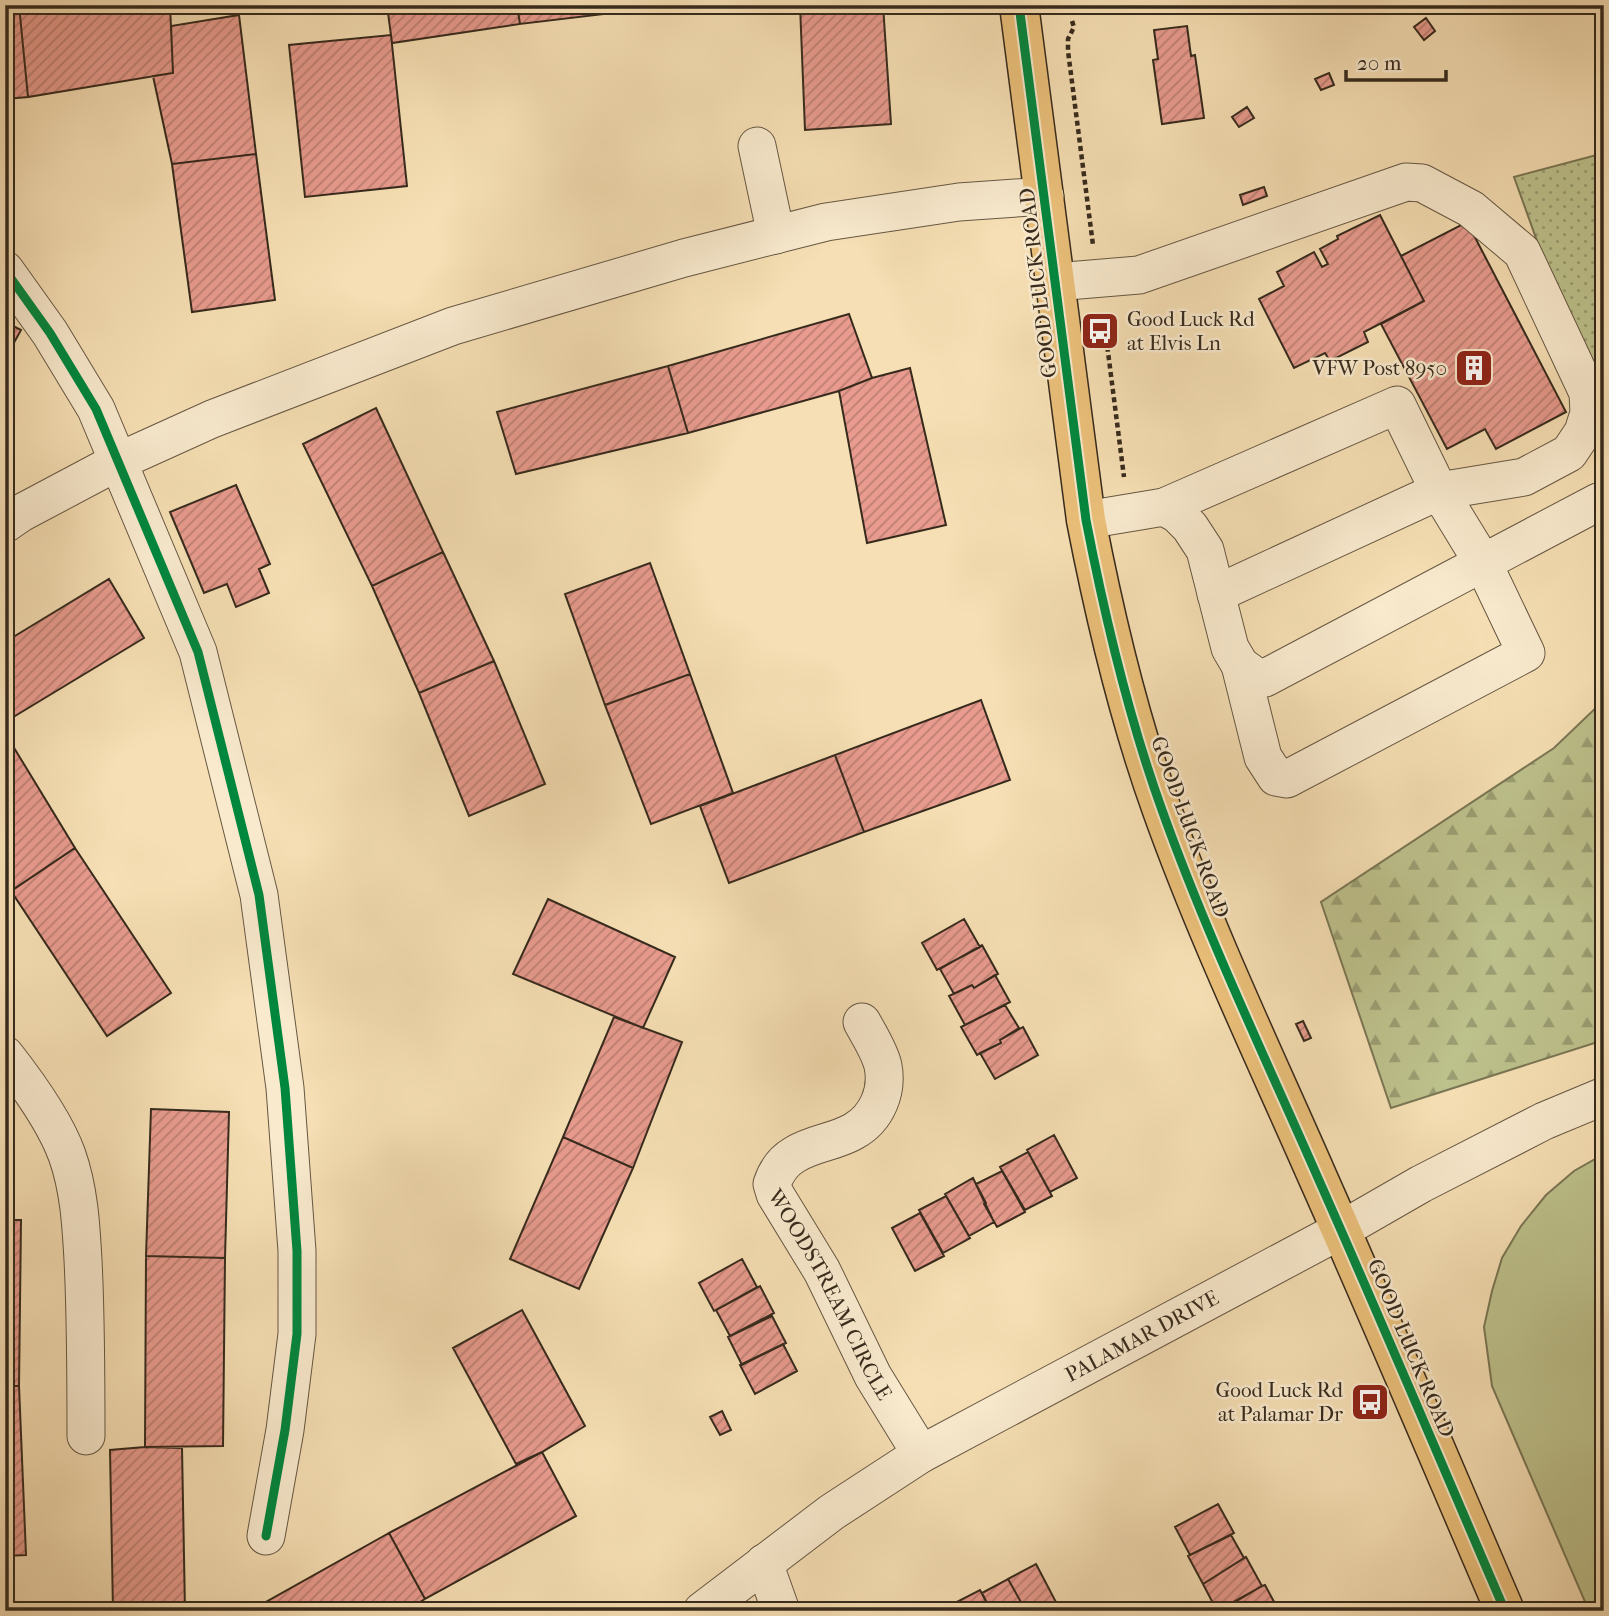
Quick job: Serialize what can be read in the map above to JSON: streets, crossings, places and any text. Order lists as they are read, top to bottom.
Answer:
{
  "streets": {
    "main road": ["GOOD LUCK ROAD"],
    "street": ["WOODSTREAM CIRCLE", "PALAMAR DRIVE"]
  },
  "crossings": [
    ["GOOD LUCK ROAD", "PALAMAR DRIVE"],
    ["WOODSTREAM CIRCLE", "PALAMAR DRIVE"]
  ],
  "places": {
    "bus stop": ["Good Luck Rd at Elvis Ln", "Good Luck Rd at Palamar Dr"],
    "building": ["VFW Post 8950"]
  },
  "scale_bar": "20 m"
}
